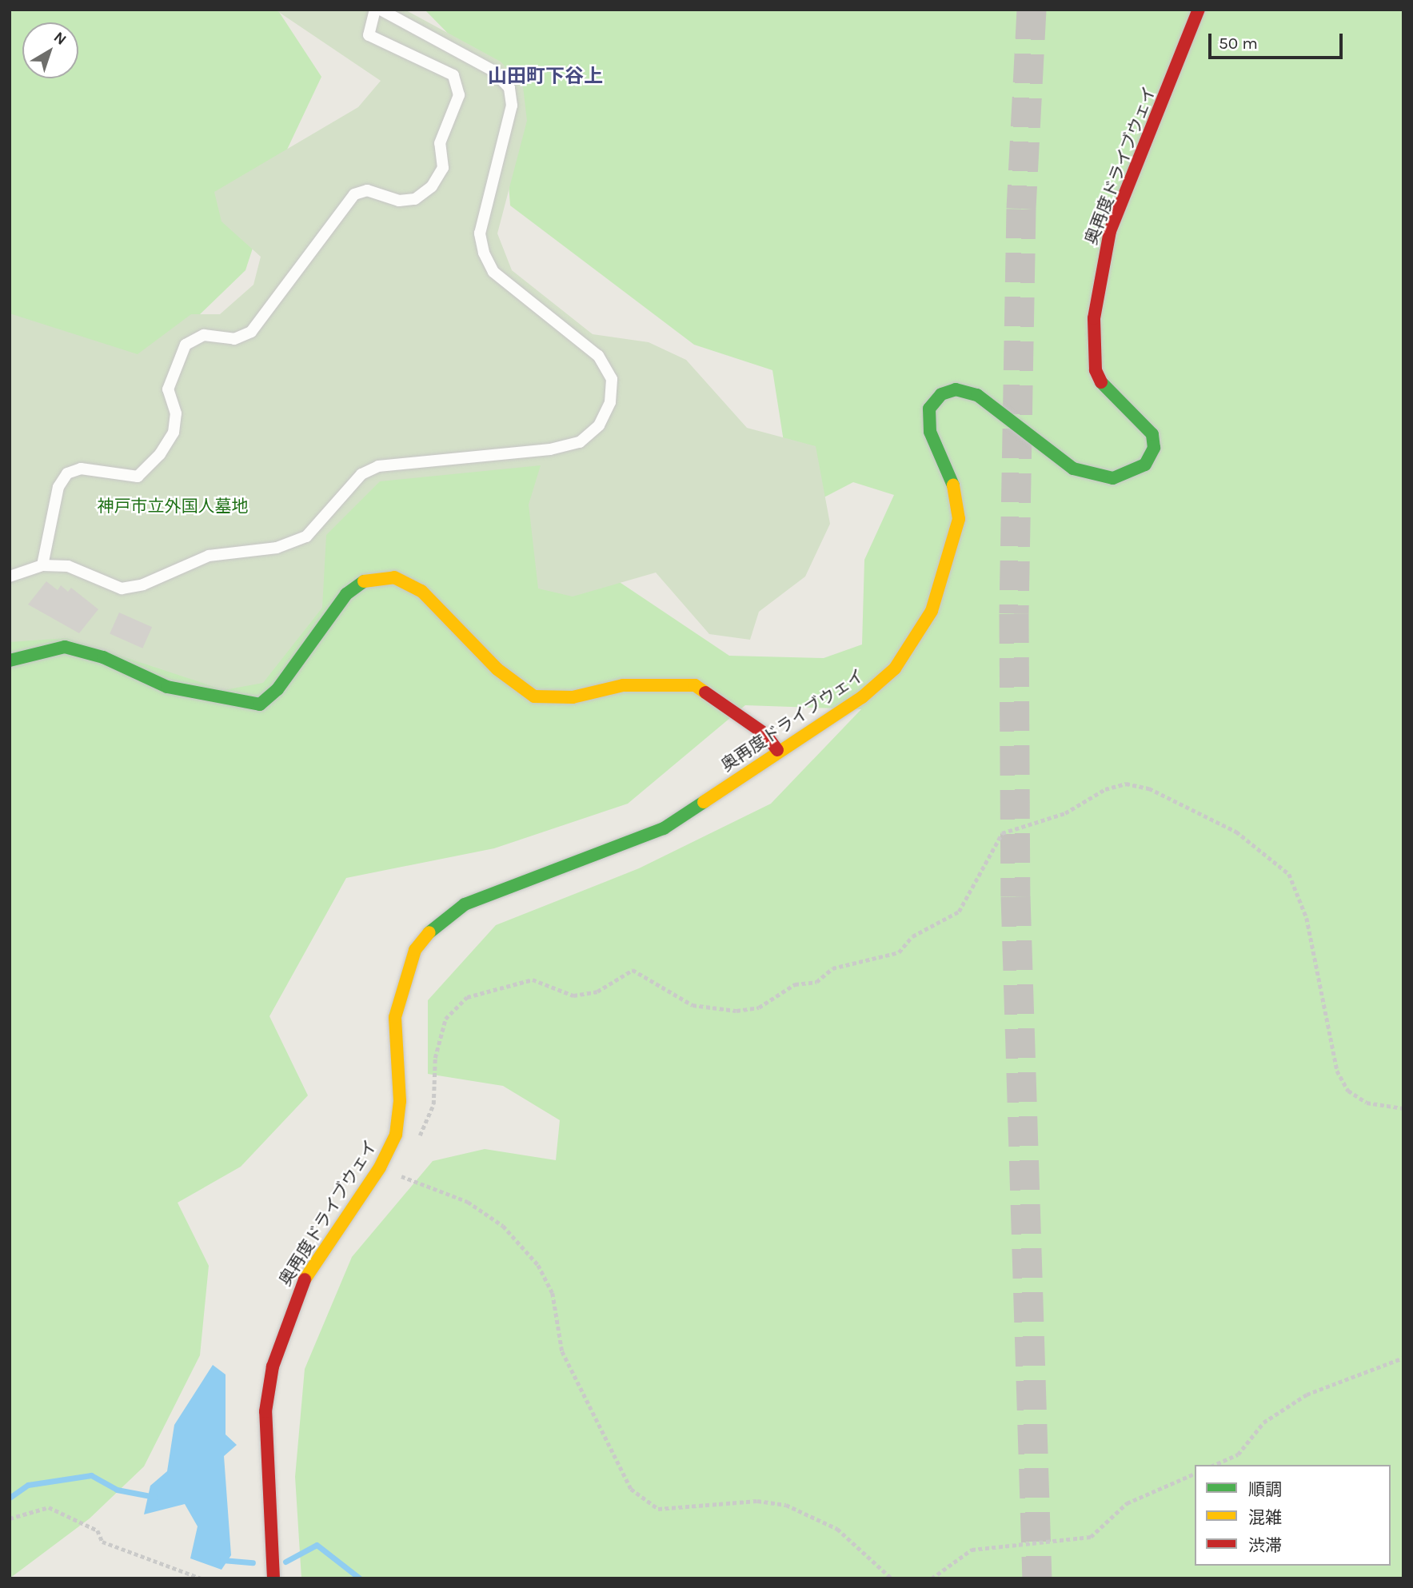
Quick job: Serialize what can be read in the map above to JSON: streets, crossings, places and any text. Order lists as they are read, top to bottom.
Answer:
{
  "streets": {
    "street": ["奥再度ドライブウェイ"]
  },
  "districts": ["山田町下谷上"],
  "parks": ["神戸市立外国人墓地"],
  "legend": ["順調", "混雑", "渋滞"],
  "scale_bar": "50 m",
  "north": "top right"
}
